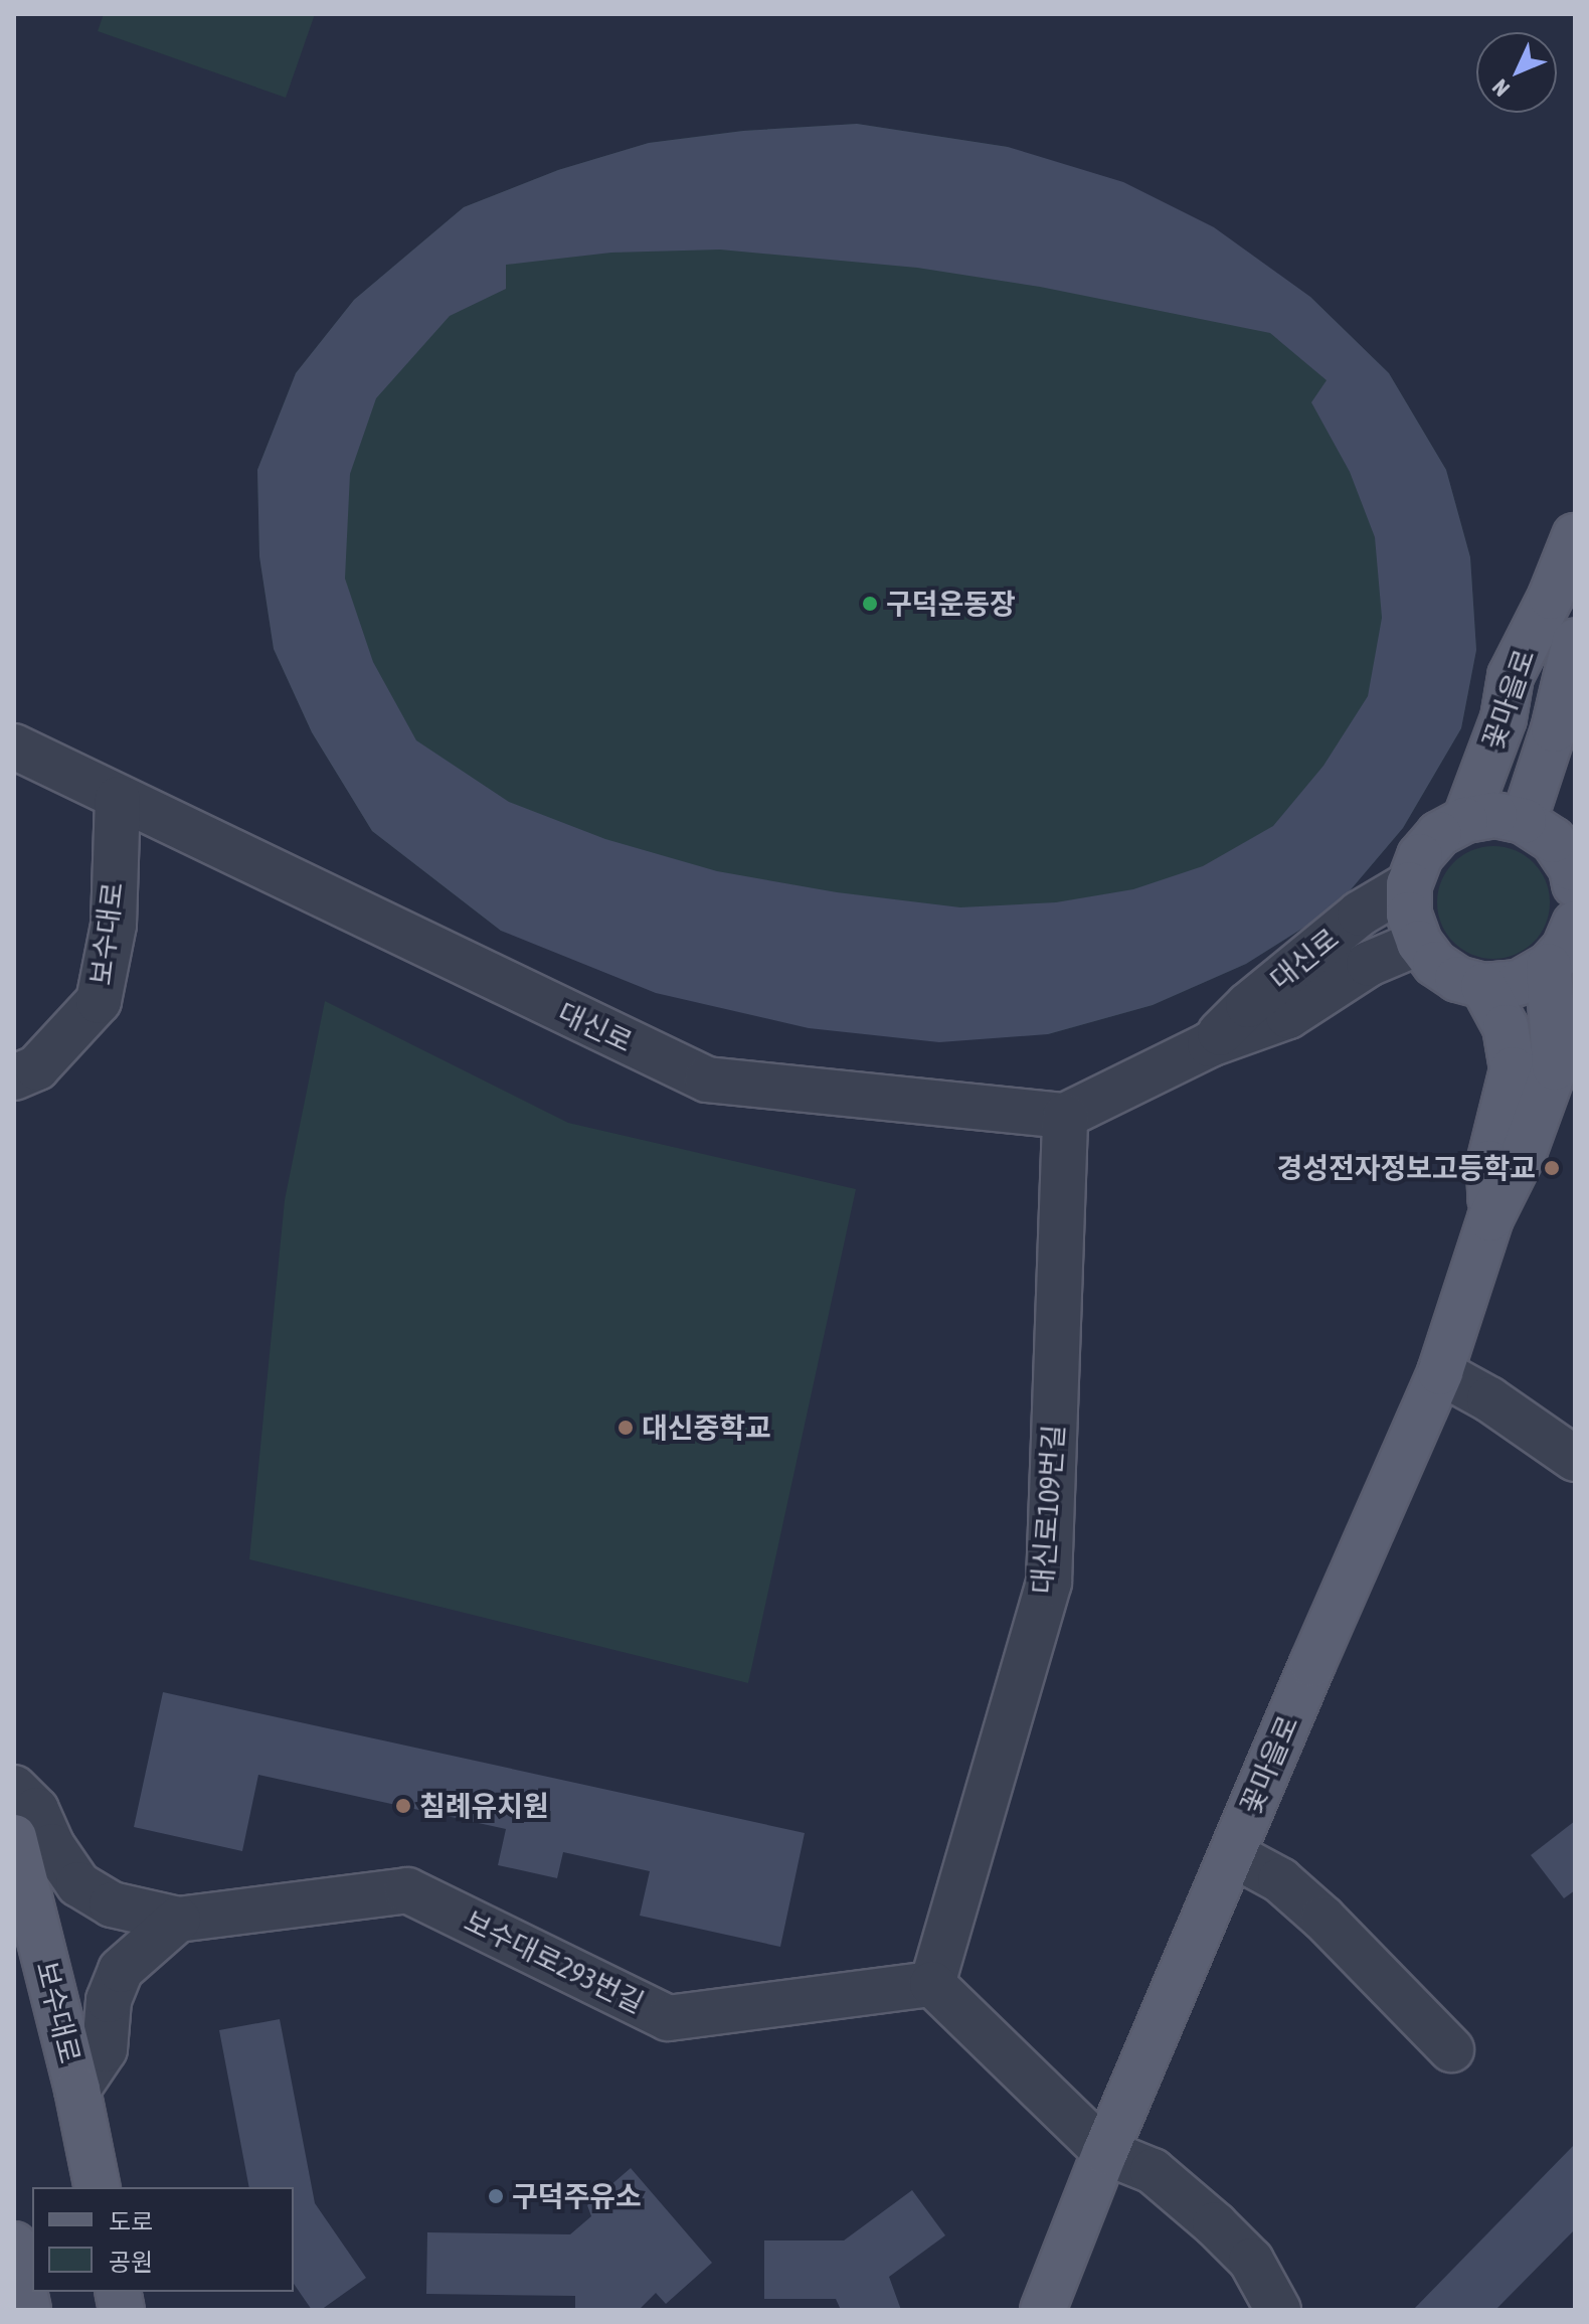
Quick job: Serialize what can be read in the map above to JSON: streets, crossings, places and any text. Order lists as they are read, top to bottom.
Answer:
{
  "streets": {
    "main road": ["꽃마을로", "보수대로"],
    "street": ["대신로", "대신로109번길", "보수대로293번길"]
  },
  "crossings": [
    ["보수대로", "대신로"],
    ["대신로", "대신로109번길"],
    ["대신로109번길", "보수대로293번길"]
  ],
  "places": [
    "구덕운동장",
    "경성전자정보고등학교",
    "대신중학교",
    "침례유치원",
    "구덕주유소"
  ],
  "legend": ["도로", "공원"],
  "north": "bottom left"
}
